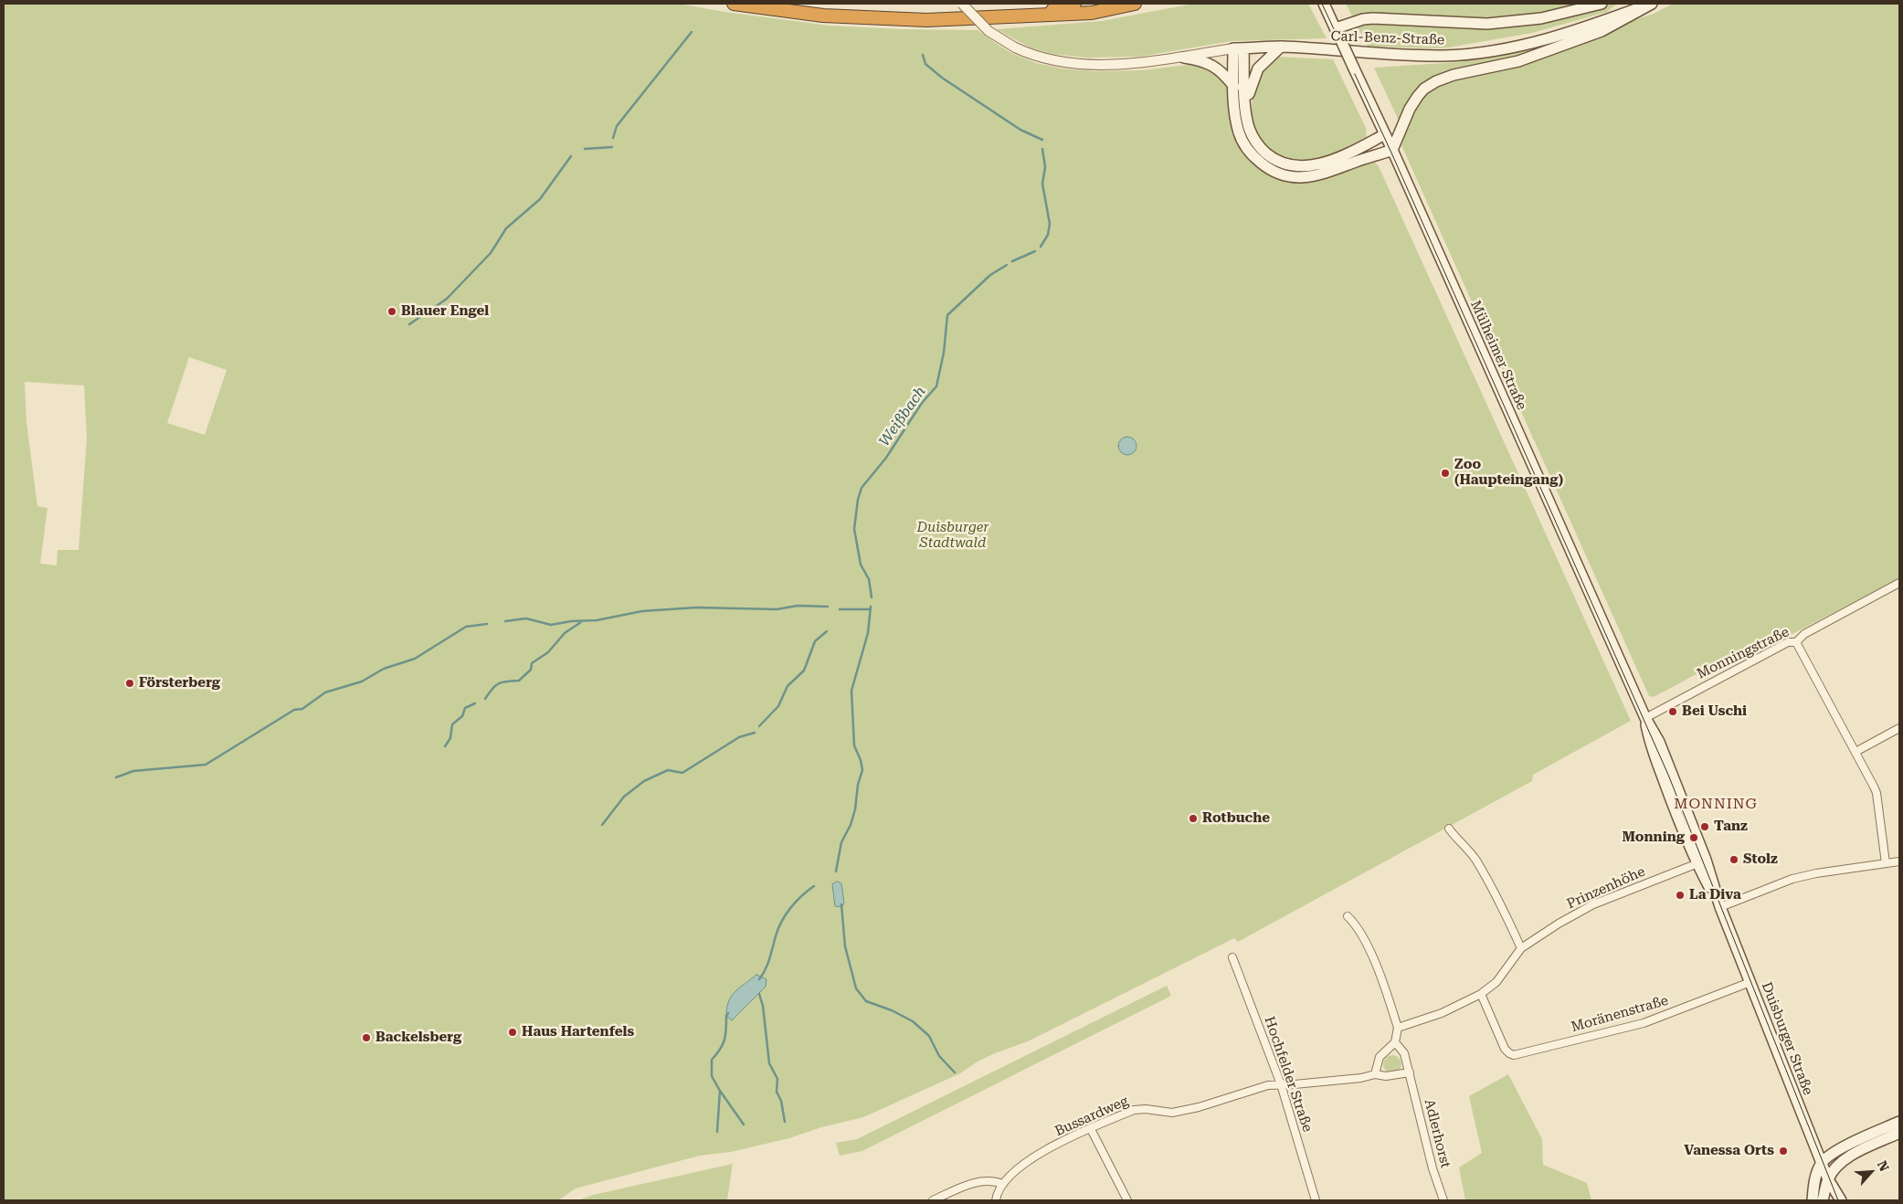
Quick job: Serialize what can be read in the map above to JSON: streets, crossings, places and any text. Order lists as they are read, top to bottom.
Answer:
{
  "streets": {
    "main road": ["Carl-Benz-Straße", "Mülheimer Straße", "Duisburger Straße"],
    "street": [
      "Monningstraße",
      "Prinzenhöhe",
      "Moränenstraße",
      "Hochfelder Straße",
      "Bussardweg",
      "Adlerhorst"
    ]
  },
  "crossings": [
    ["Carl-Benz-Straße", "Mülheimer Straße"],
    ["Mülheimer Straße", "Monningstraße"],
    ["Mülheimer Straße", "Duisburger Straße"],
    ["Monningstraße", "Duisburger Straße"],
    ["Prinzenhöhe", "Moränenstraße"],
    ["Prinzenhöhe", "Duisburger Straße"],
    ["Moränenstraße", "Duisburger Straße"],
    ["Hochfelder Straße", "Bussardweg"]
  ],
  "districts": ["MONNING"],
  "water": ["Weißbach"],
  "parks": ["Duisburger Stadtwald"],
  "places": [
    "Blauer Engel",
    "Zoo (Haupteingang)",
    "Försterberg",
    "Bei Uschi",
    "Rotbuche",
    "Tanz",
    "Monning",
    "Stolz",
    "La Diva",
    "Haus Hartenfels",
    "Backelsberg",
    "Vanessa Orts"
  ],
  "north": "top right"
}
